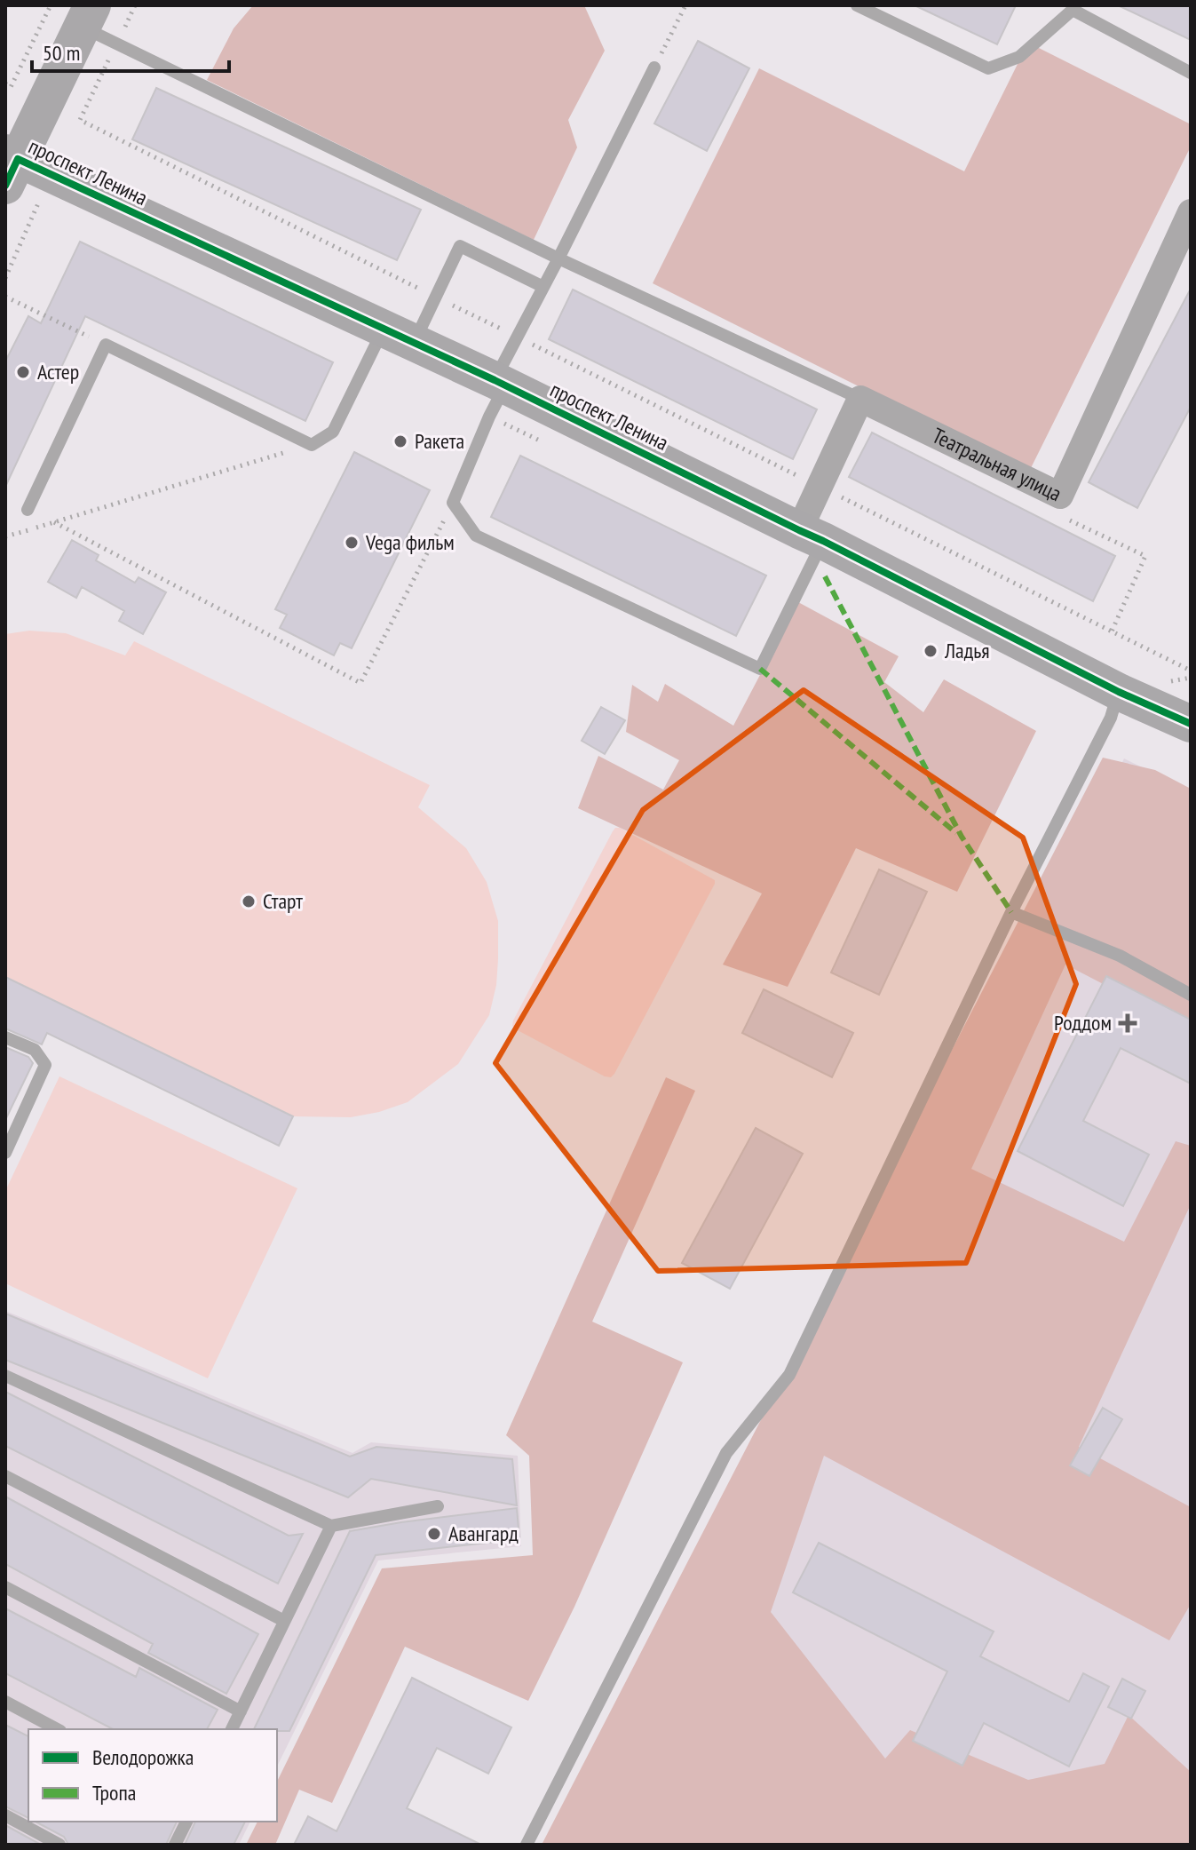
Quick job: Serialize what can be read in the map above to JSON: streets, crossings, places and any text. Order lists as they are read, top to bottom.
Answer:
{
  "streets": {
    "street": ["проспект Ленина", "Театральная улица"]
  },
  "places": {
    "other": [
      "Астер",
      "Ракета",
      "Vega фильм",
      "Ладья",
      "Старт",
      "Авангард"
    ],
    "health": ["Роддом"]
  },
  "legend": ["Велодорожка", "Тропа"],
  "scale_bar": "50 m"
}
